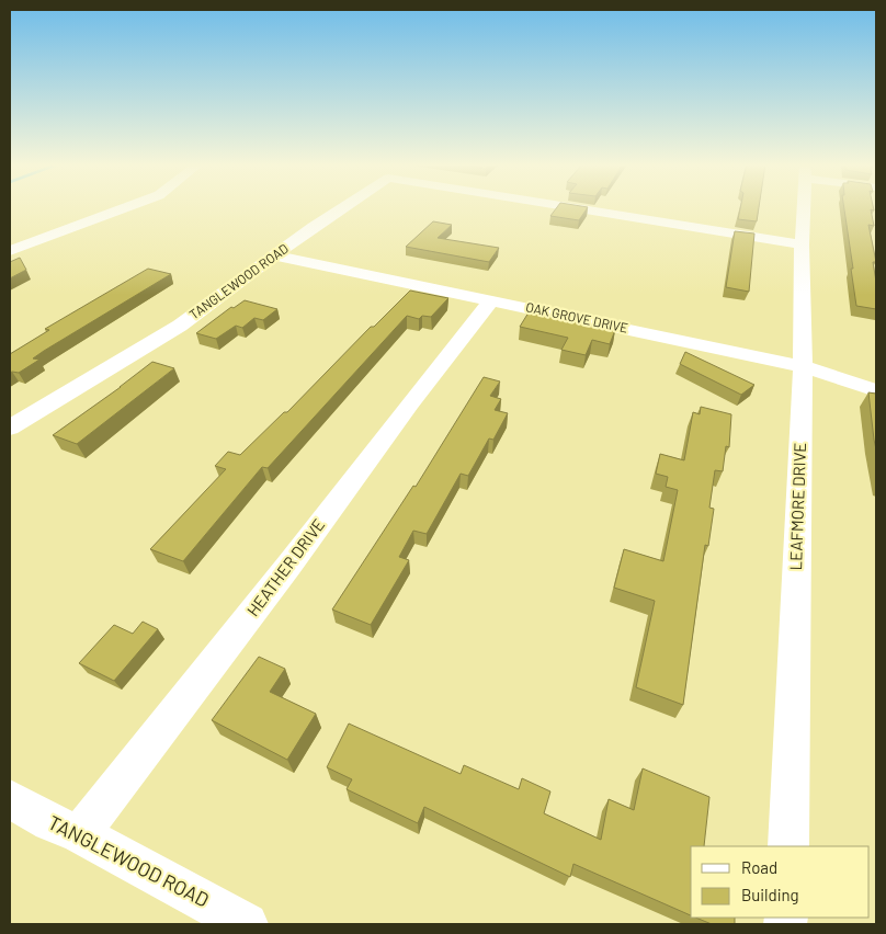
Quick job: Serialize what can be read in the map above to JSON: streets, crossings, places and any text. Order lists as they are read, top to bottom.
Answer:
{
  "streets": {
    "street": [
      "TANGLEWOOD ROAD",
      "OAK GROVE DRIVE",
      "LEAFMORE DRIVE",
      "HEATHER DRIVE"
    ]
  },
  "crossings": [
    ["TANGLEWOOD ROAD", "OAK GROVE DRIVE"],
    ["TANGLEWOOD ROAD", "LEAFMORE DRIVE"],
    ["TANGLEWOOD ROAD", "HEATHER DRIVE"],
    ["OAK GROVE DRIVE", "LEAFMORE DRIVE"],
    ["OAK GROVE DRIVE", "HEATHER DRIVE"]
  ],
  "legend": ["Road", "Building"]
}
